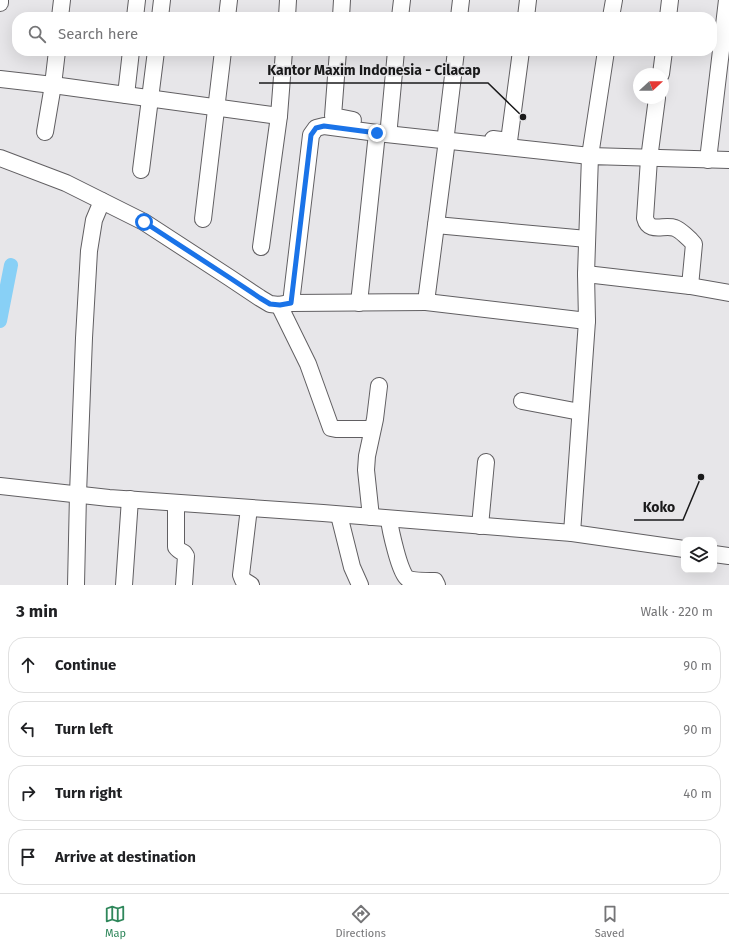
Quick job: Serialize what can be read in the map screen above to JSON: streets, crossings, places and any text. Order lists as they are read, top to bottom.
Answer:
{
  "places": ["Kantor Maxim Indonesia - Cilacap", "Koko"],
  "north": "right",
  "page": {
    "search": "Search here",
    "heading": ["3 min", "Walk · 220 m"],
    "list": [
      ["Continue", "90 m"],
      ["Turn left", "90 m"],
      ["Turn right", "40 m"],
      "Arrive at destination"
    ],
    "nav": ["Map", "Directions", "Saved"]
  }
}
